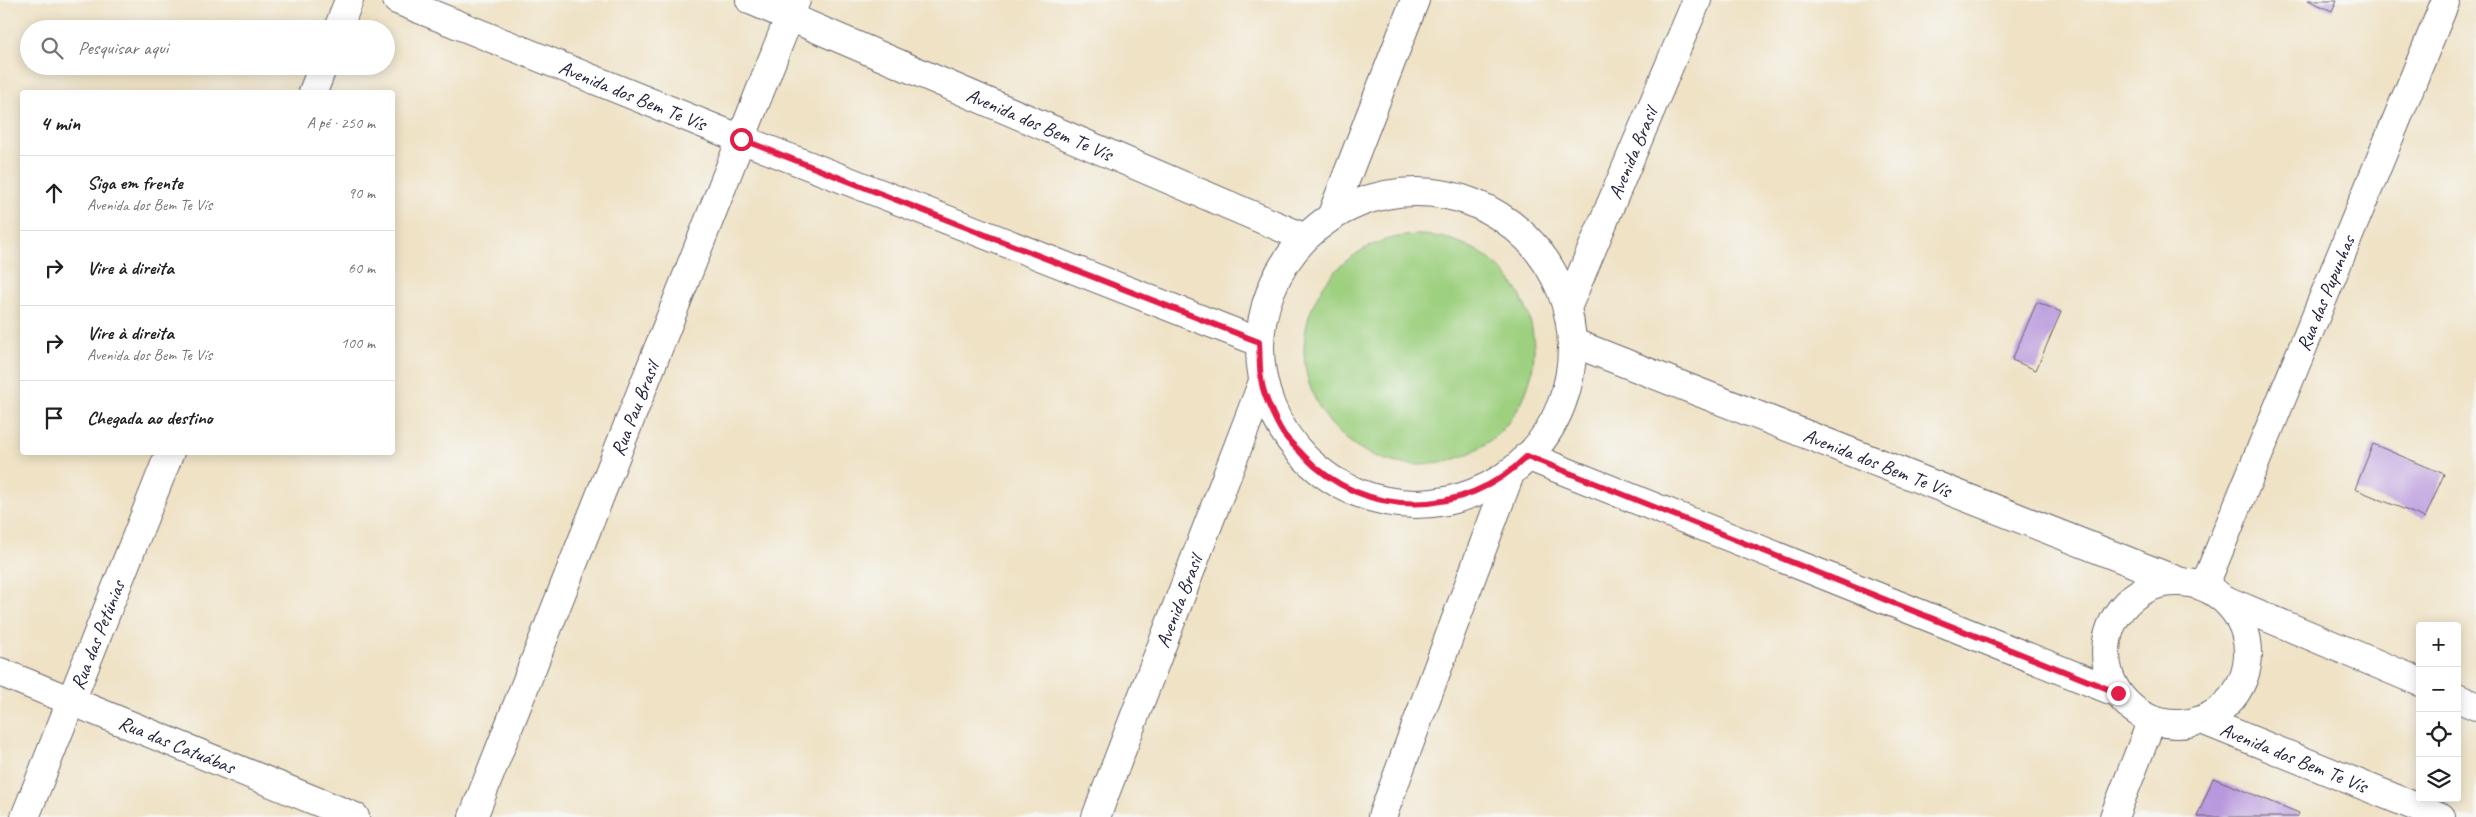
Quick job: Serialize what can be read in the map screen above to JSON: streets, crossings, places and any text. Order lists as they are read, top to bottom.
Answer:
{
  "streets": {
    "street": [
      "Avenida dos Bem Te Vís",
      "Avenida Brasil",
      "Rua das Pupunhas",
      "Rua Pau Brasil",
      "Rua das Petúnias",
      "Rua das Catuábas"
    ]
  },
  "crossings": [
    ["Avenida dos Bem Te Vís", "Rua das Pupunhas"],
    ["Avenida dos Bem Te Vís", "Rua Pau Brasil"],
    ["Rua das Petúnias", "Rua das Catuábas"]
  ],
  "page": {
    "search": "Pesquisar aqui",
    "heading": ["4 min", "A pé · 250 m"],
    "list": [
      ["Siga em frente", "Avenida dos Bem Te Vís", "90 m"],
      ["Vire à direita", "60 m"],
      ["Vire à direita", "Avenida dos Bem Te Vís", "100 m"],
      "Chegada ao destino"
    ],
    "map_buttons": ["+", "−"]
  }
}
